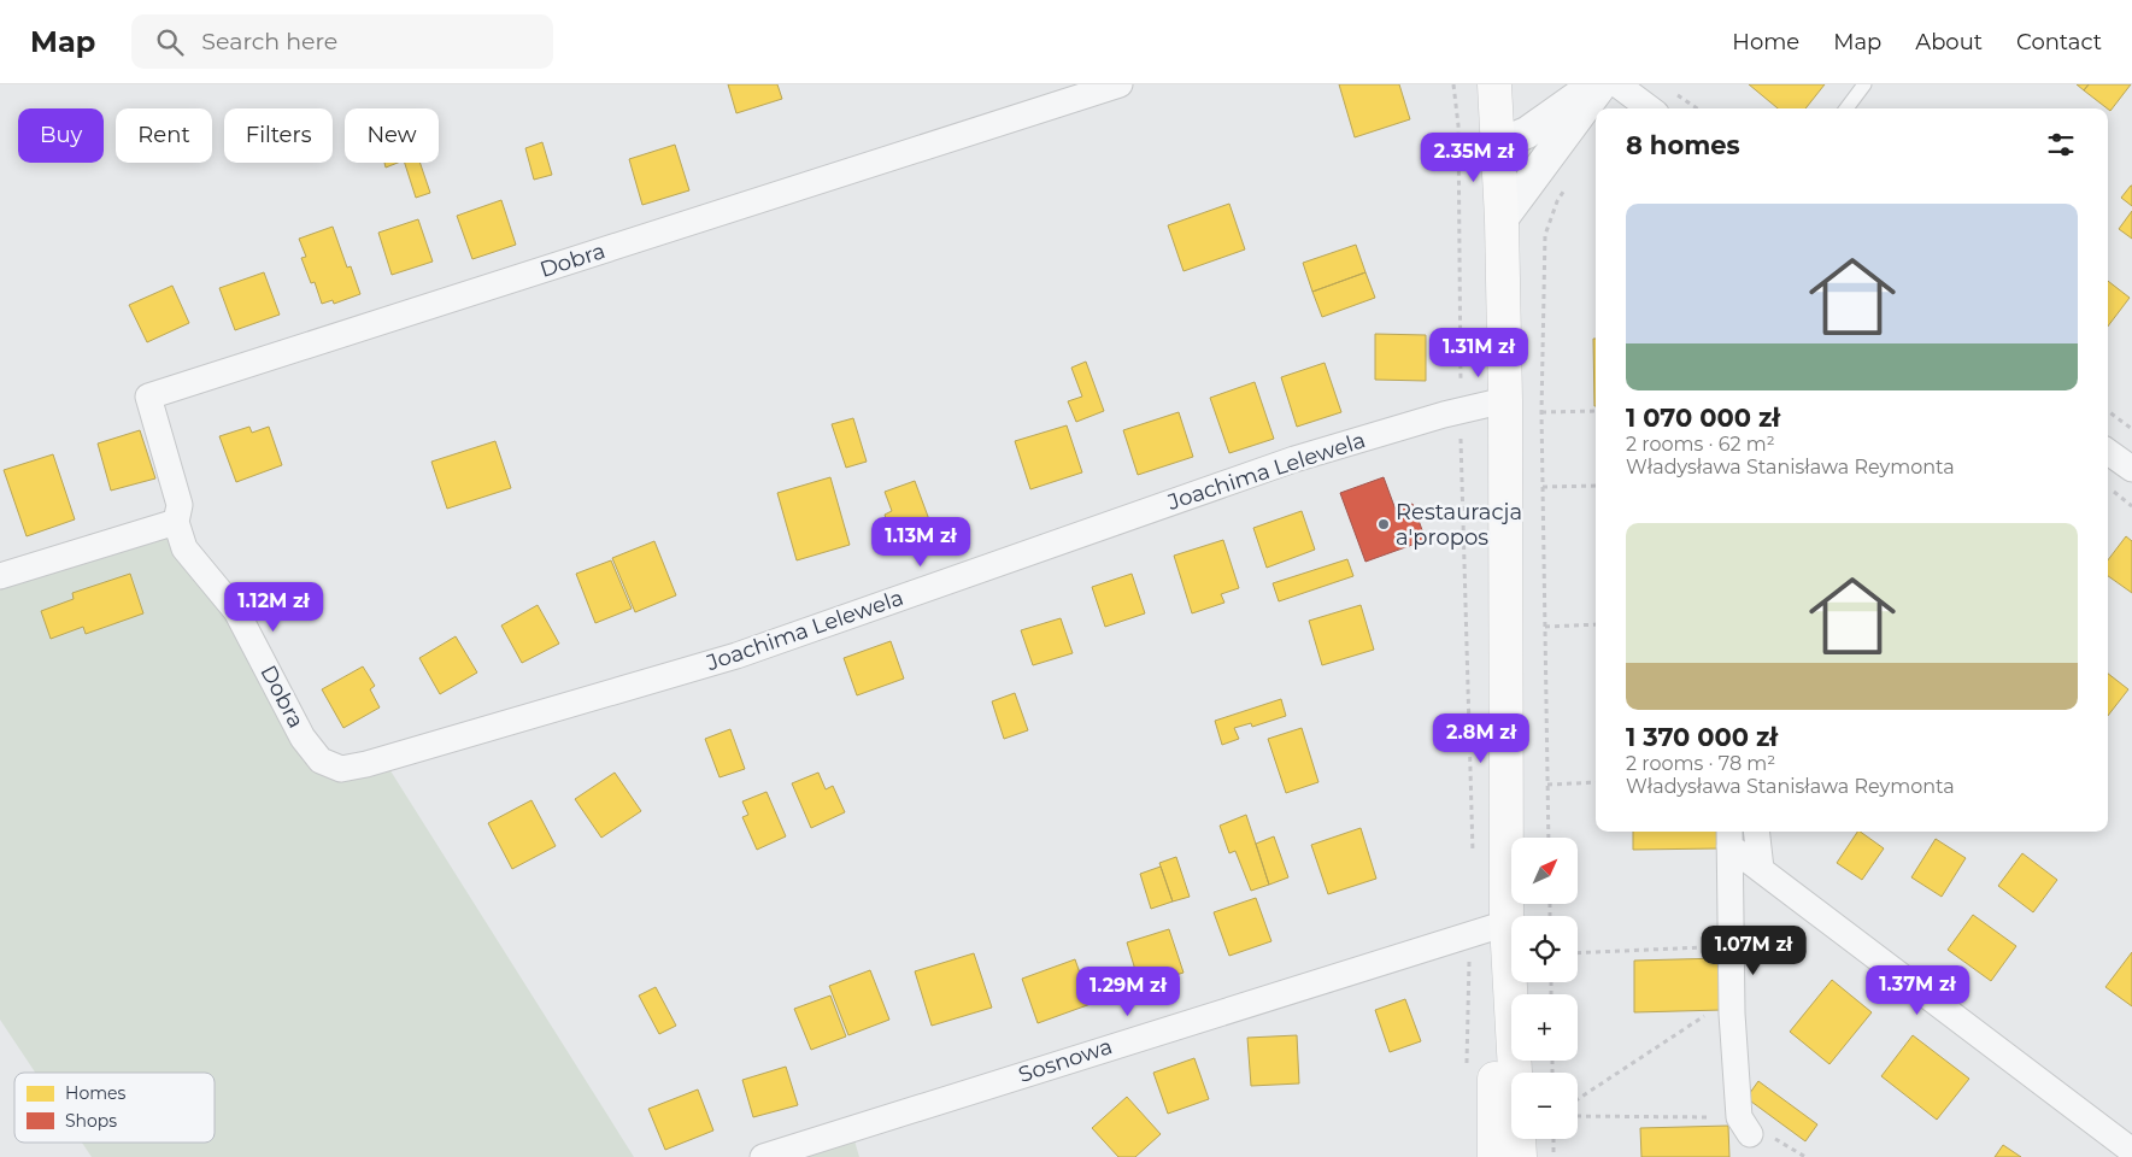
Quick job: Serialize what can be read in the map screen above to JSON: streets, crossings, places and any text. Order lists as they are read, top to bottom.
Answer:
{
  "streets": {
    "street": ["Dobra", "Joachima Lelewela", "Sosnowa"]
  },
  "crossings": [
    ["Dobra", "Joachima Lelewela"]
  ],
  "places": ["Restauracja a'propos"],
  "legend": ["Homes", "Shops"],
  "north": "top right",
  "page": {
    "header": "Map",
    "search": "Search here",
    "nav": [
      "Home",
      "Map",
      "About",
      "Contact"
    ],
    "chip": [
      "Buy",
      "Rent",
      "Filters",
      "New"
    ],
    "heading": "8 homes",
    "price": [
      "2.35M zł",
      "1.31M zł",
      "1.13M zł",
      "1.12M zł",
      "2.8M zł",
      "1.07M zł",
      "1.37M zł",
      "1.29M zł"
    ],
    "list": [
      {
        "name": "1 070 000 zł",
        "note": "2 rooms · 62 m² · Władysława Stanisława Reymonta"
      },
      {
        "name": "1 370 000 zł",
        "note": "2 rooms · 78 m² · Władysława Stanisława Reymonta"
      }
    ],
    "map_buttons": ["+", "−"]
  }
}
